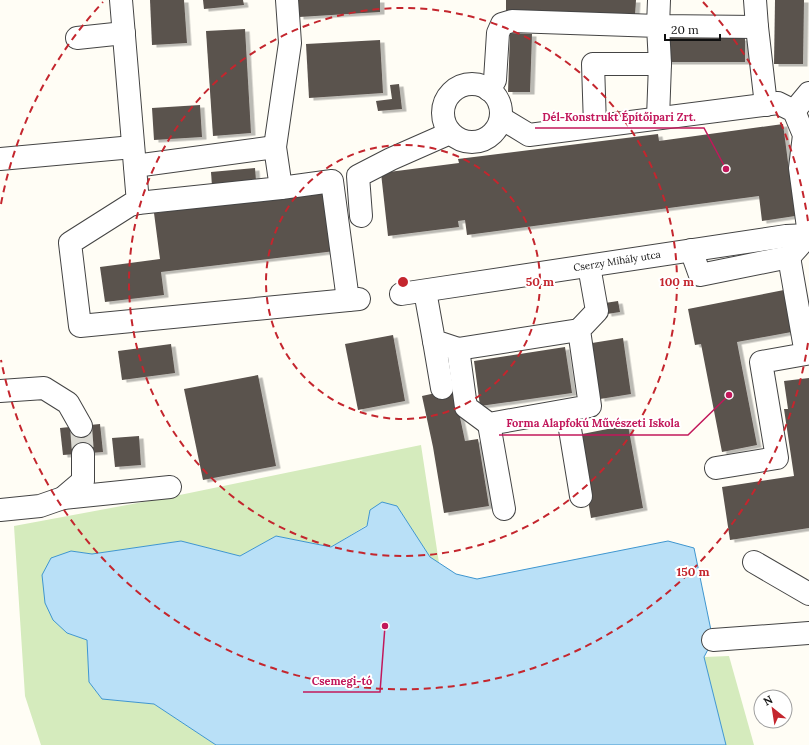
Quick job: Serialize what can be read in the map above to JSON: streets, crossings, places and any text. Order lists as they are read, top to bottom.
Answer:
{
  "streets": {
    "street": ["Cserzy Mihály utca"]
  },
  "places": ["Dél-Konstrukt Építőipari Zrt.", "Forma Alapfokú Művészeti Iskola", "Csemegi-tó"],
  "scale_bar": "20 m",
  "north": "top left",
  "rings": ["50 m", "100 m", "150 m"]
}
